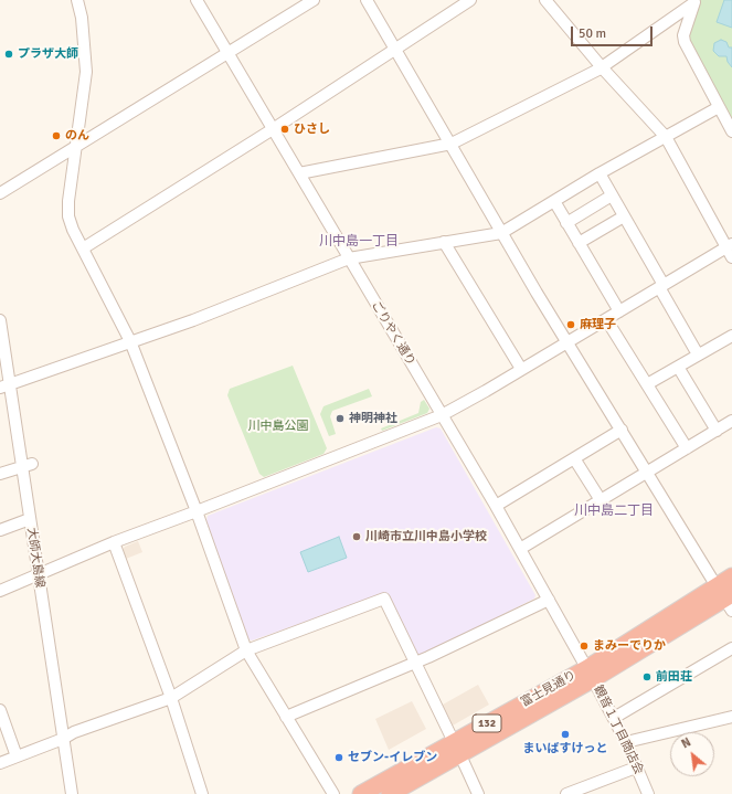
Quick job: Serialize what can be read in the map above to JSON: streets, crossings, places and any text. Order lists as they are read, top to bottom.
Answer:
{
  "streets": {
    "highway": ["富士見通り", "132"],
    "street": ["ごりやく通り", "大師大島線", "観音１丁目商店会"]
  },
  "crossings": [
    ["ごりやく通り", "富士見通り"],
    ["ごりやく通り", "観音１丁目商店会"],
    ["富士見通り", "観音１丁目商店会"]
  ],
  "districts": ["川中島一丁目", "川中島二丁目"],
  "parks": ["川中島公園"],
  "places": [
    "プラザ大師",
    "ひさし",
    "のん",
    "麻理子",
    "神明神社",
    "川崎市立川中島小学校",
    "まみーでりか",
    "前田荘",
    "まいばすけっと",
    "セブン-イレブン"
  ],
  "scale_bar": "50 m",
  "north": "top left"
}
